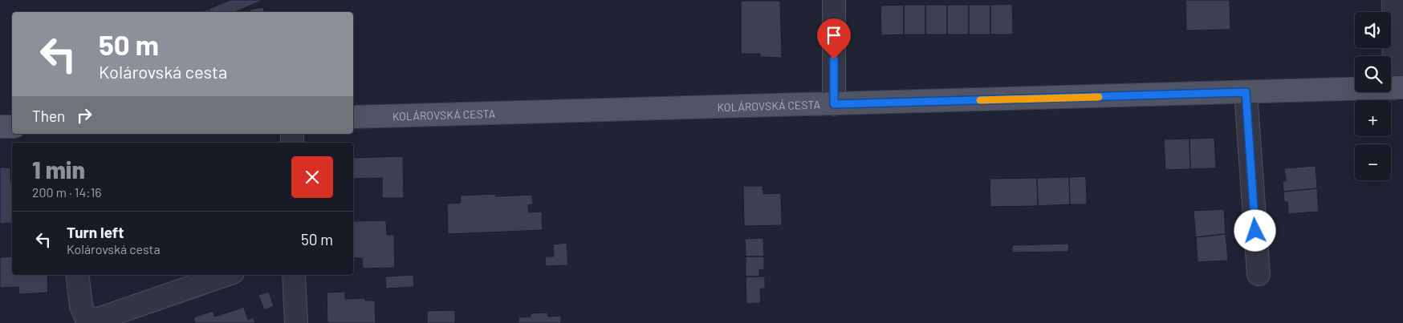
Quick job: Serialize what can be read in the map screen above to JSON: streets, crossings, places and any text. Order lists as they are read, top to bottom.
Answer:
{
  "streets": {
    "main road": ["KOLÁROVSKÁ CESTA"]
  },
  "page": {
    "map_buttons": ["+", "−"],
    "turn": ["50 m", "Kolárovská cesta"],
    "then": "Then",
    "heading": ["1 min", "200 m · 14:16"],
    "list": [
      {
        "name": "Turn left",
        "note": "Kolárovská cesta",
        "value": "50 m"
      }
    ]
  }
}
